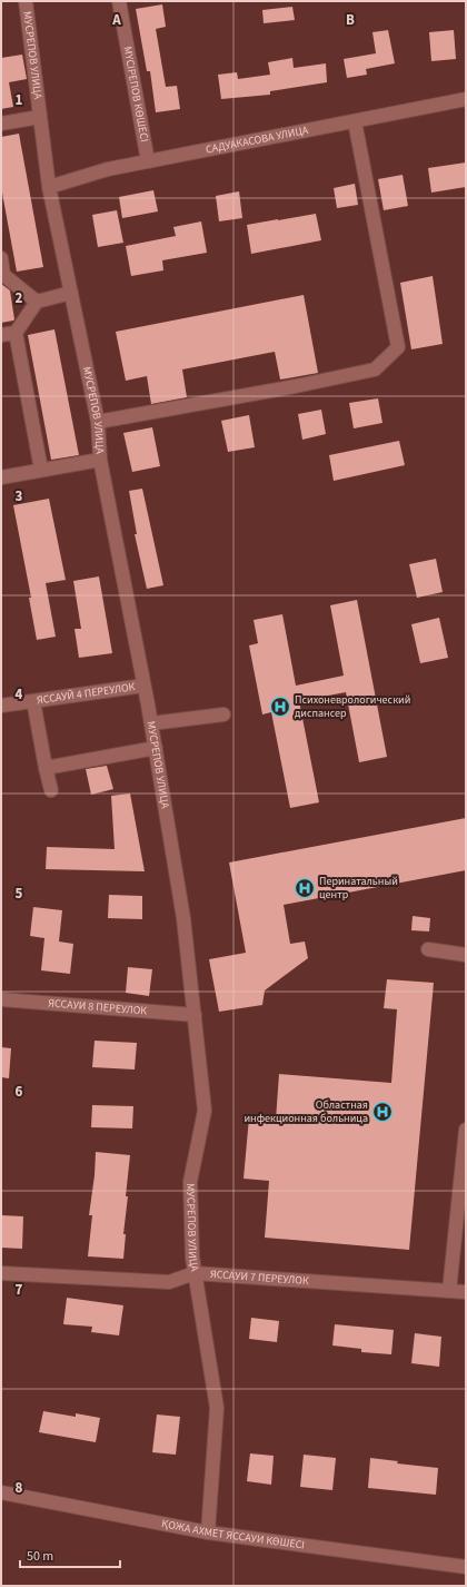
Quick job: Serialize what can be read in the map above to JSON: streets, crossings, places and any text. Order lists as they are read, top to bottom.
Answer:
{
  "streets": {
    "street": [
      "МУСРЕПОВ УЛИЦА",
      "МҮСІРЕПОВ КӨШЕСІ",
      "САДУАКАСОВА УЛИЦА",
      "ЯССАУЙ 4 ПЕРЕУЛОК",
      "ЯССАУИ 8 ПЕРЕУЛОК",
      "ЯССАУИ 7 ПЕРЕУЛОК",
      "ҚОЖА АХМЕТ ЯССАУИ КӨШЕСІ"
    ]
  },
  "crossings": [
    ["МУСРЕПОВ УЛИЦА", "САДУАКАСОВА УЛИЦА"],
    ["МУСРЕПОВ УЛИЦА", "ЯССАУЙ 4 ПЕРЕУЛОК"],
    ["МУСРЕПОВ УЛИЦА", "ЯССАУИ 8 ПЕРЕУЛОК"],
    ["МУСРЕПОВ УЛИЦА", "ЯССАУИ 7 ПЕРЕУЛОК"],
    ["МУСРЕПОВ УЛИЦА", "ҚОЖА АХМЕТ ЯССАУИ КӨШЕСІ"],
    ["МҮСІРЕПОВ КӨШЕСІ", "САДУАКАСОВА УЛИЦА"]
  ],
  "places": {
    "hospital": ["Психоневрологический диспансер", "Перинатальный центр", "Областная инфекционная больница"]
  },
  "scale_bar": "50 m",
  "grid": {
    "columns": ["A", "B"],
    "rows": [
      "1",
      "2",
      "3",
      "4",
      "5",
      "6",
      "7",
      "8"
    ]
  }
}
